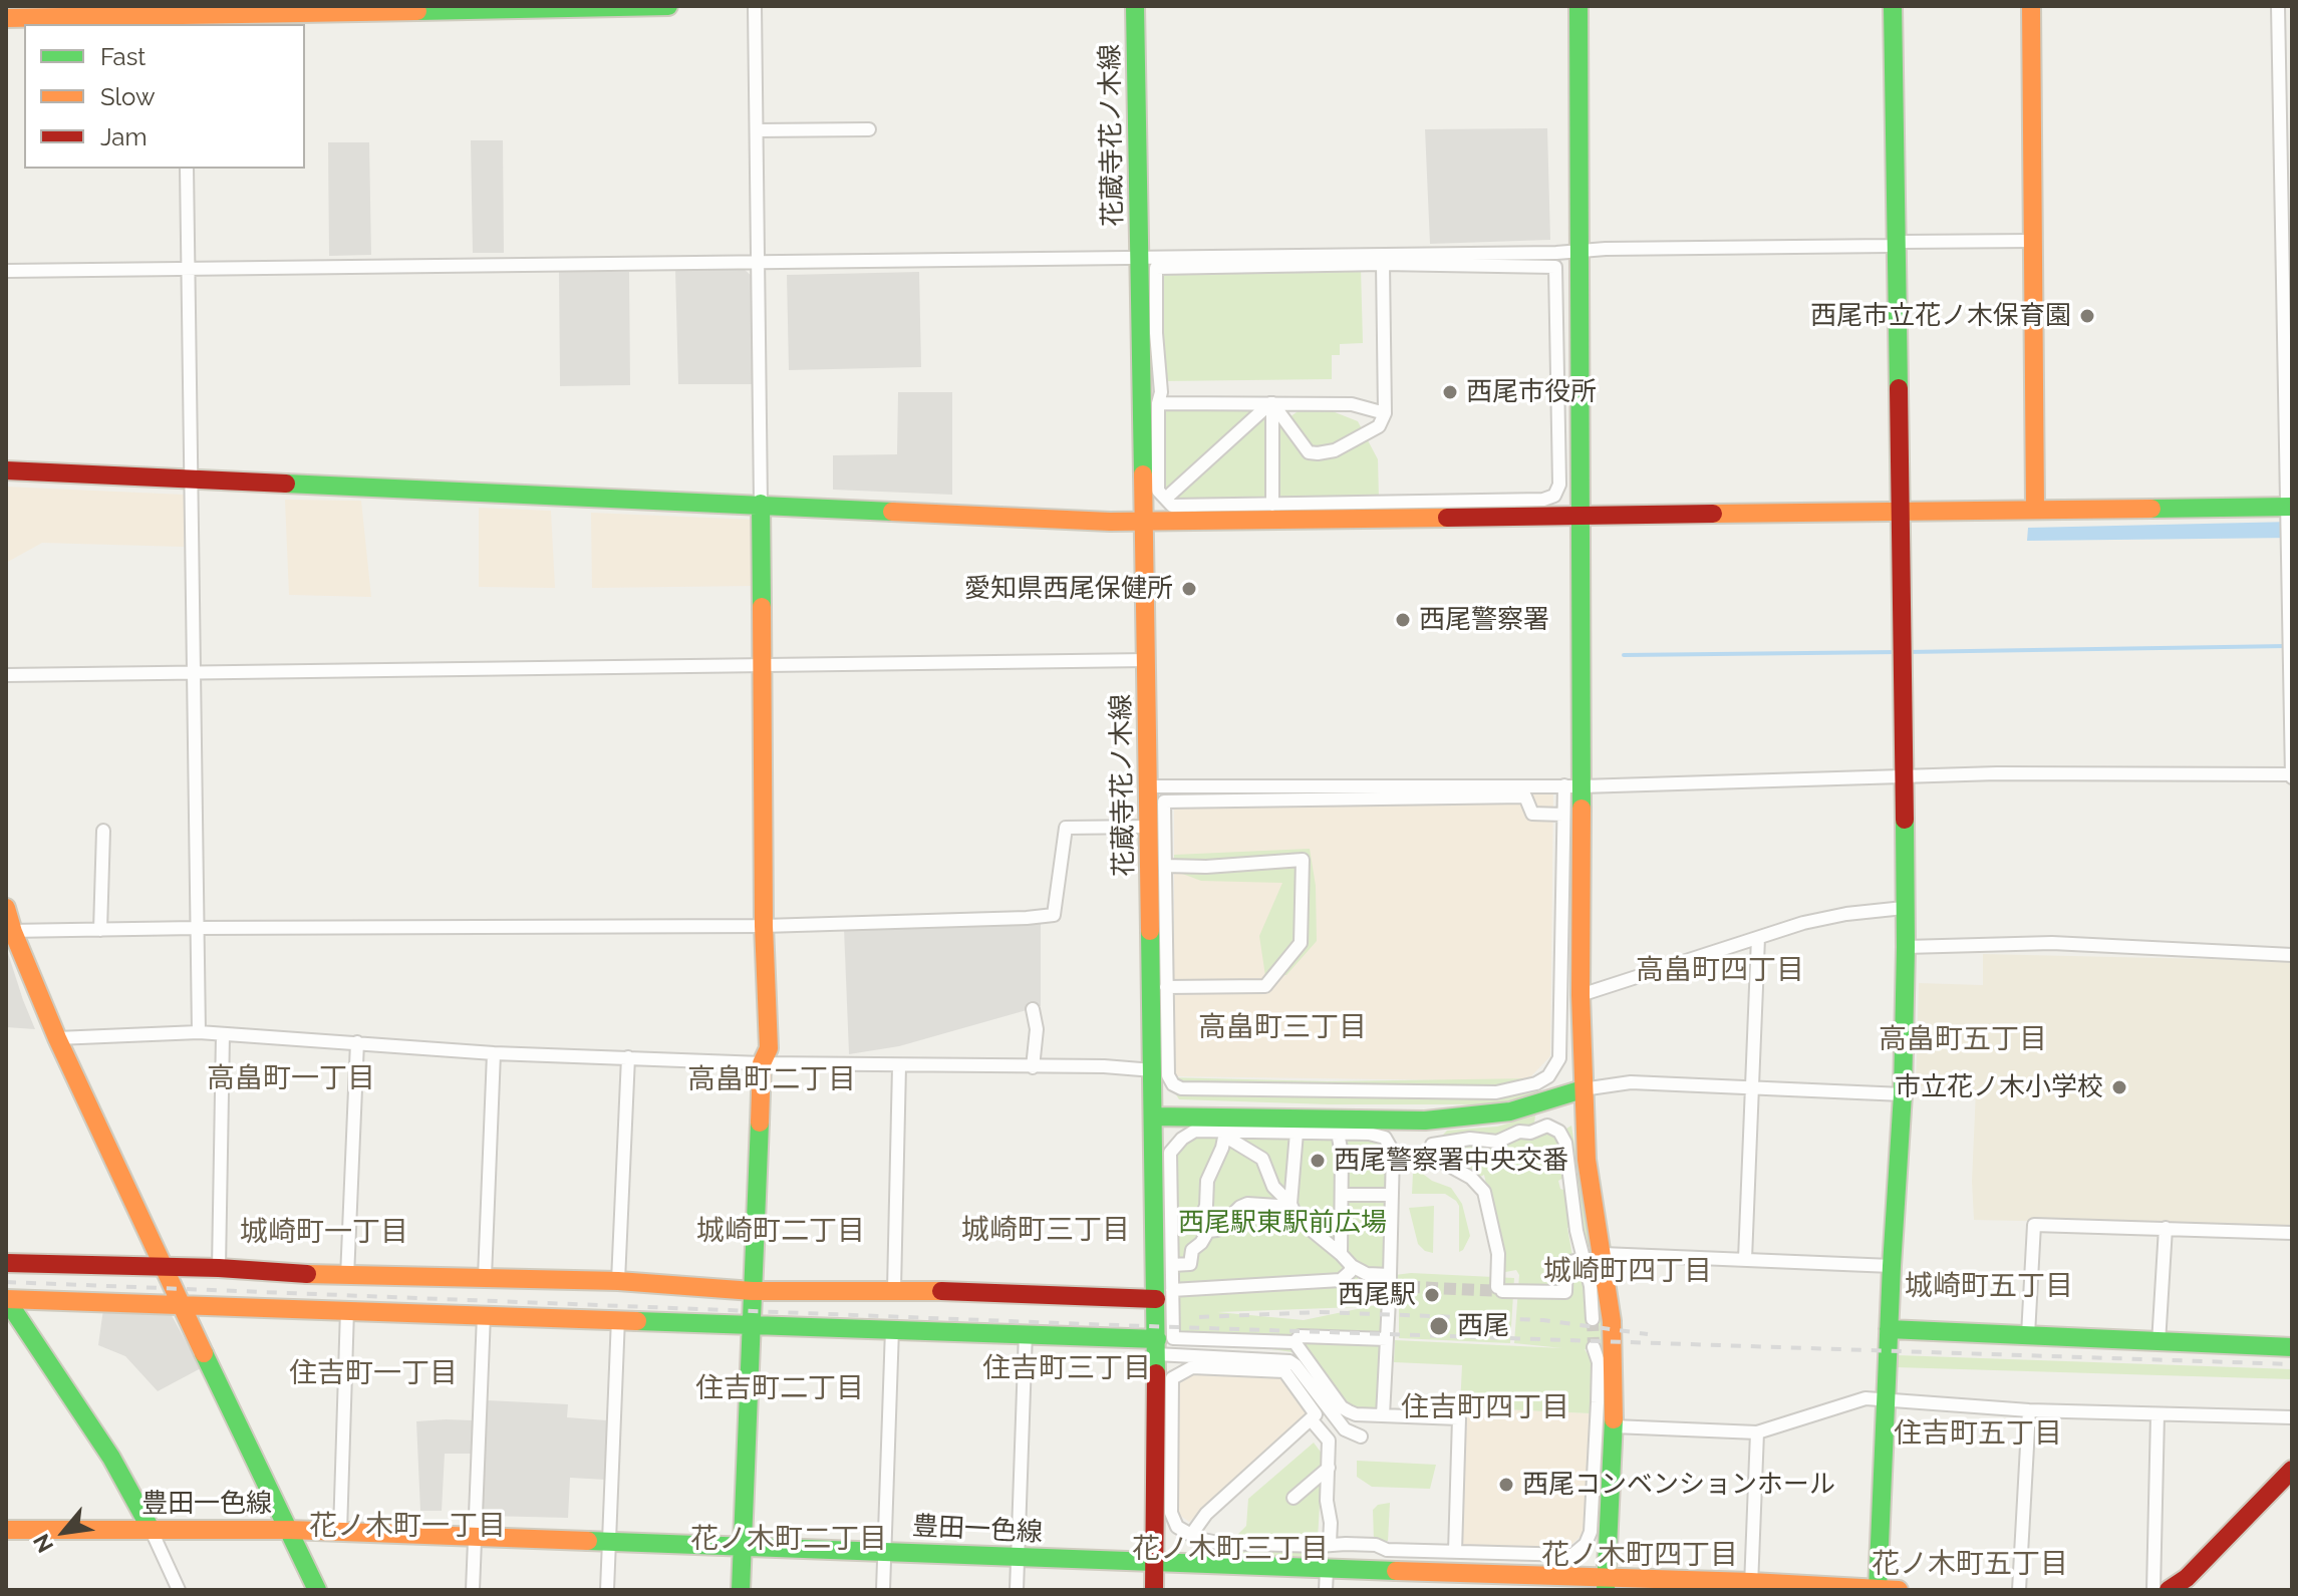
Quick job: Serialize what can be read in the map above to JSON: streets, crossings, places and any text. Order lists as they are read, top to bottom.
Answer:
{
  "streets": {
    "street": ["花蔵寺花ノ木線", "豊田一色線"]
  },
  "crossings": [
    ["花蔵寺花ノ木線", "豊田一色線"]
  ],
  "districts": [
    "高畠町四丁目",
    "高畠町三丁目",
    "高畠町五丁目",
    "高畠町一丁目",
    "高畠町二丁目",
    "城崎町三丁目",
    "城崎町二丁目",
    "城崎町一丁目",
    "城崎町四丁目",
    "城崎町五丁目",
    "住吉町三丁目",
    "住吉町一丁目",
    "住吉町二丁目",
    "住吉町四丁目",
    "住吉町五丁目",
    "花ノ木町一丁目",
    "花ノ木町二丁目",
    "花ノ木町三丁目",
    "花ノ木町四丁目",
    "花ノ木町五丁目"
  ],
  "parks": ["西尾駅東駅前広場"],
  "places": [
    "西尾市立花ノ木保育園",
    "西尾市役所",
    "愛知県西尾保健所",
    "西尾警察署",
    "市立花ノ木小学校",
    "西尾警察署中央交番",
    "西尾駅",
    "西尾",
    "西尾コンベンションホール"
  ],
  "legend": ["Fast", "Slow", "Jam"],
  "north": "bottom left"
}
